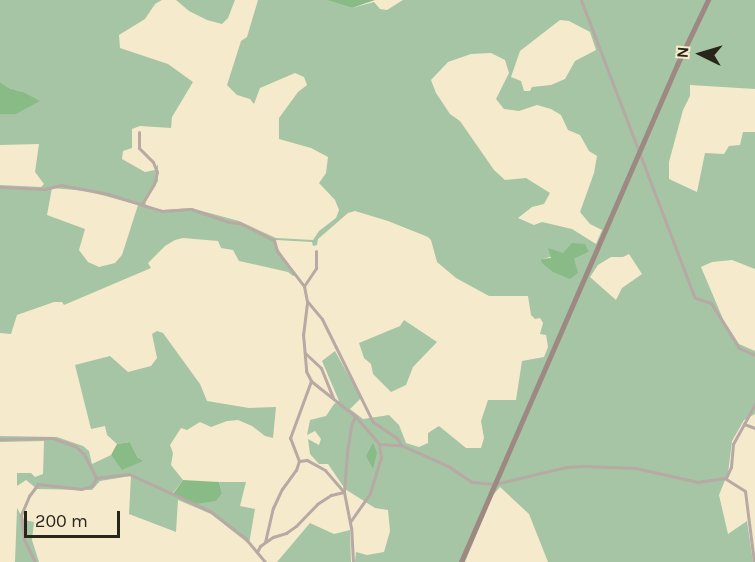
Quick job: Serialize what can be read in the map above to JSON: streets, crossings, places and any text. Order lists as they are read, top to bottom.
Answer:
{
  "scale_bar": "200 m",
  "north": "left"
}
